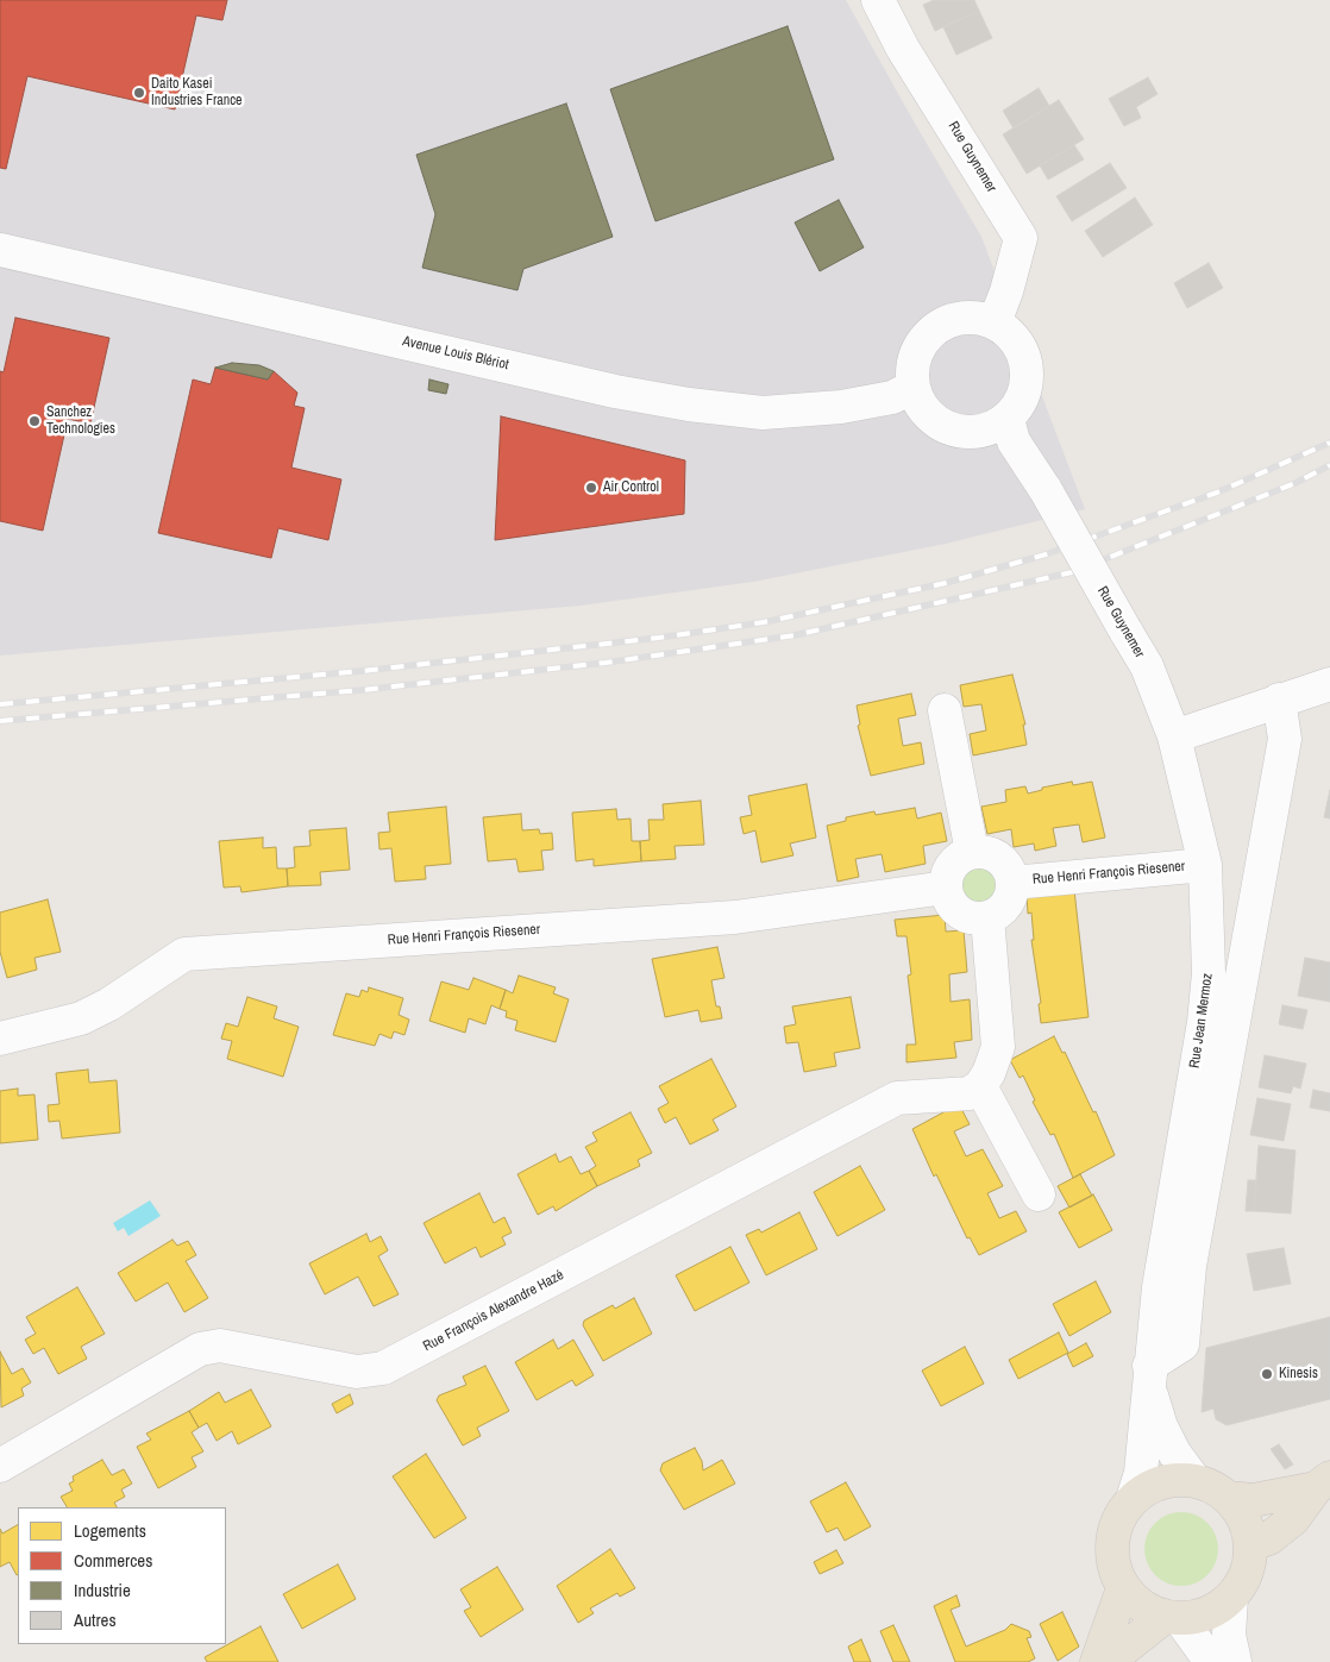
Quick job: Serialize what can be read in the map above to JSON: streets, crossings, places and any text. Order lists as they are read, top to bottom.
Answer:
{
  "streets": {
    "street": [
      "Rue Guynemer",
      "Avenue Louis Blériot",
      "Rue Henri François Riesener",
      "Rue Jean Mermoz",
      "Rue François Alexandre Hazé"
    ]
  },
  "crossings": [
    ["Rue Guynemer", "Avenue Louis Blériot"],
    ["Rue Guynemer", "Rue Jean Mermoz"],
    ["Rue Henri François Riesener", "Rue Jean Mermoz"]
  ],
  "places": [
    "Daito Kasei Industries France",
    "Sanchez Technologies",
    "Air Control",
    "Kinesis"
  ],
  "legend": [
    "Logements",
    "Commerces",
    "Industrie",
    "Autres"
  ]
}
